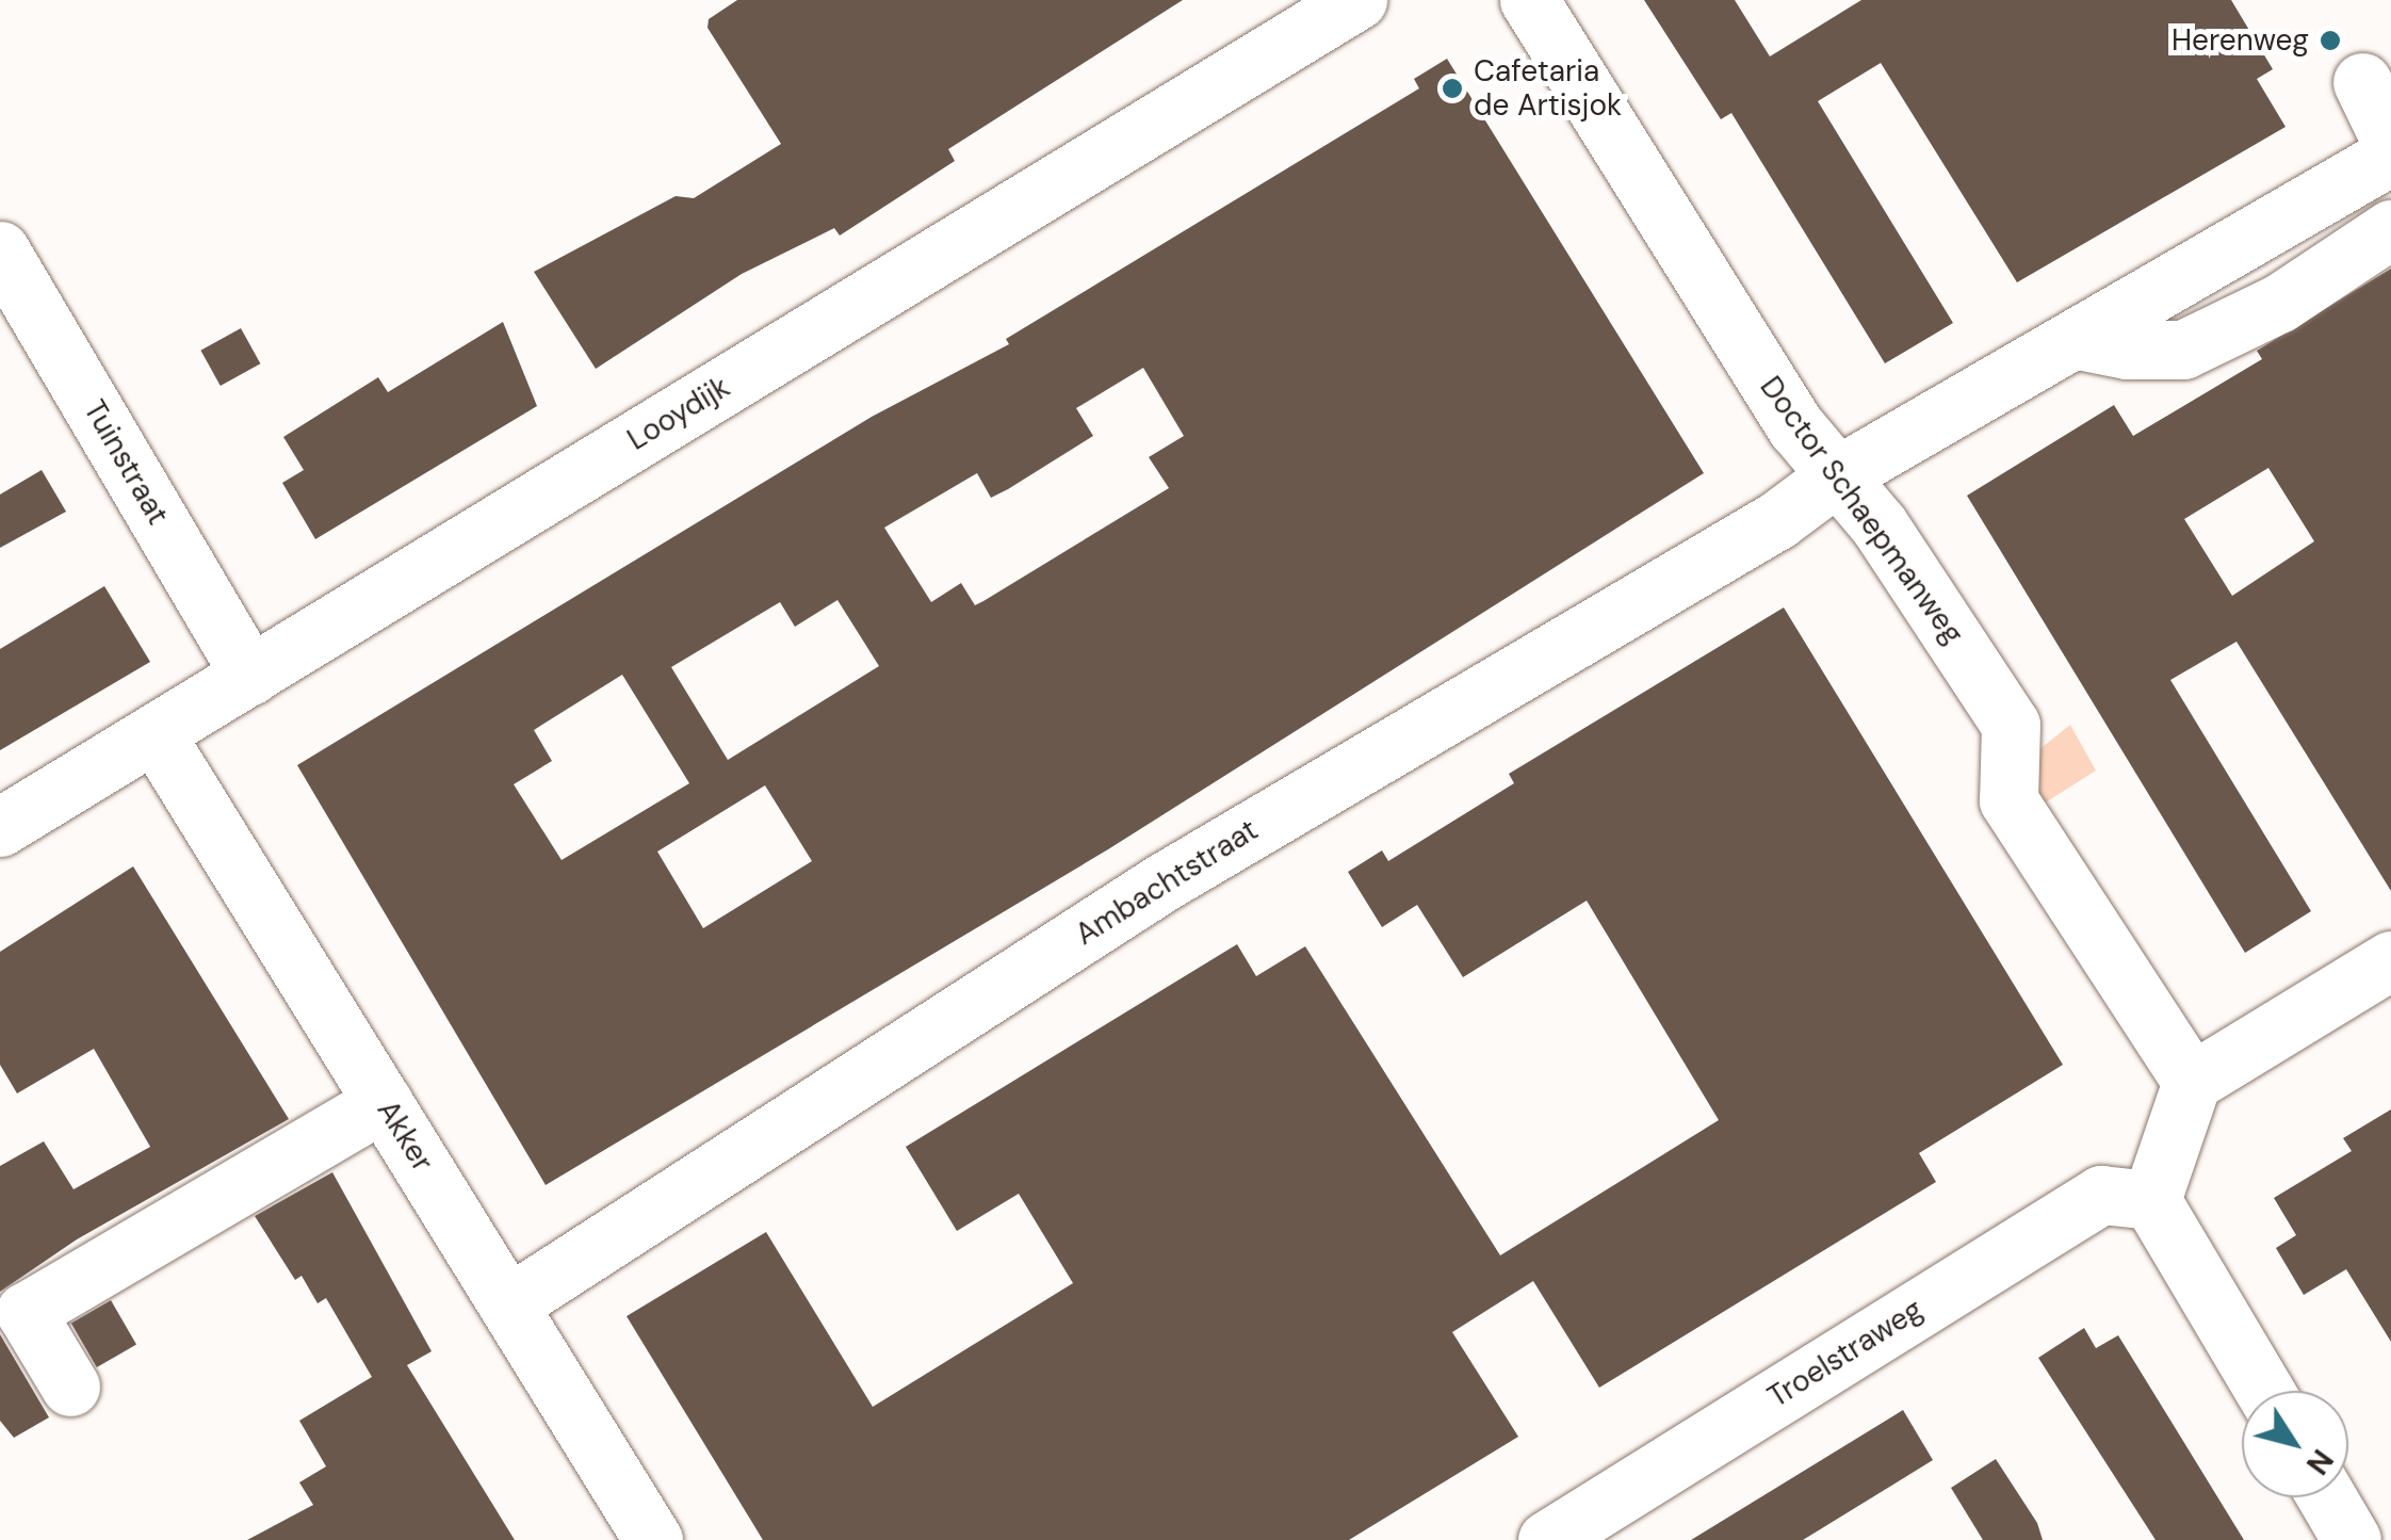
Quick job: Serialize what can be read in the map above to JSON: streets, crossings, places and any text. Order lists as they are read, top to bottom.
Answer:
{
  "streets": {
    "street": [
      "Looydijk",
      "Tuinstraat",
      "Doctor Schaepmanweg",
      "Ambachtstraat",
      "Akker",
      "Troelstraweg"
    ]
  },
  "crossings": [
    ["Looydijk", "Tuinstraat"],
    ["Looydijk", "Akker"],
    ["Doctor Schaepmanweg", "Ambachtstraat"],
    ["Ambachtstraat", "Akker"]
  ],
  "places": ["Herenweg", "Cafetaria de Artisjok"],
  "north": "bottom right"
}
